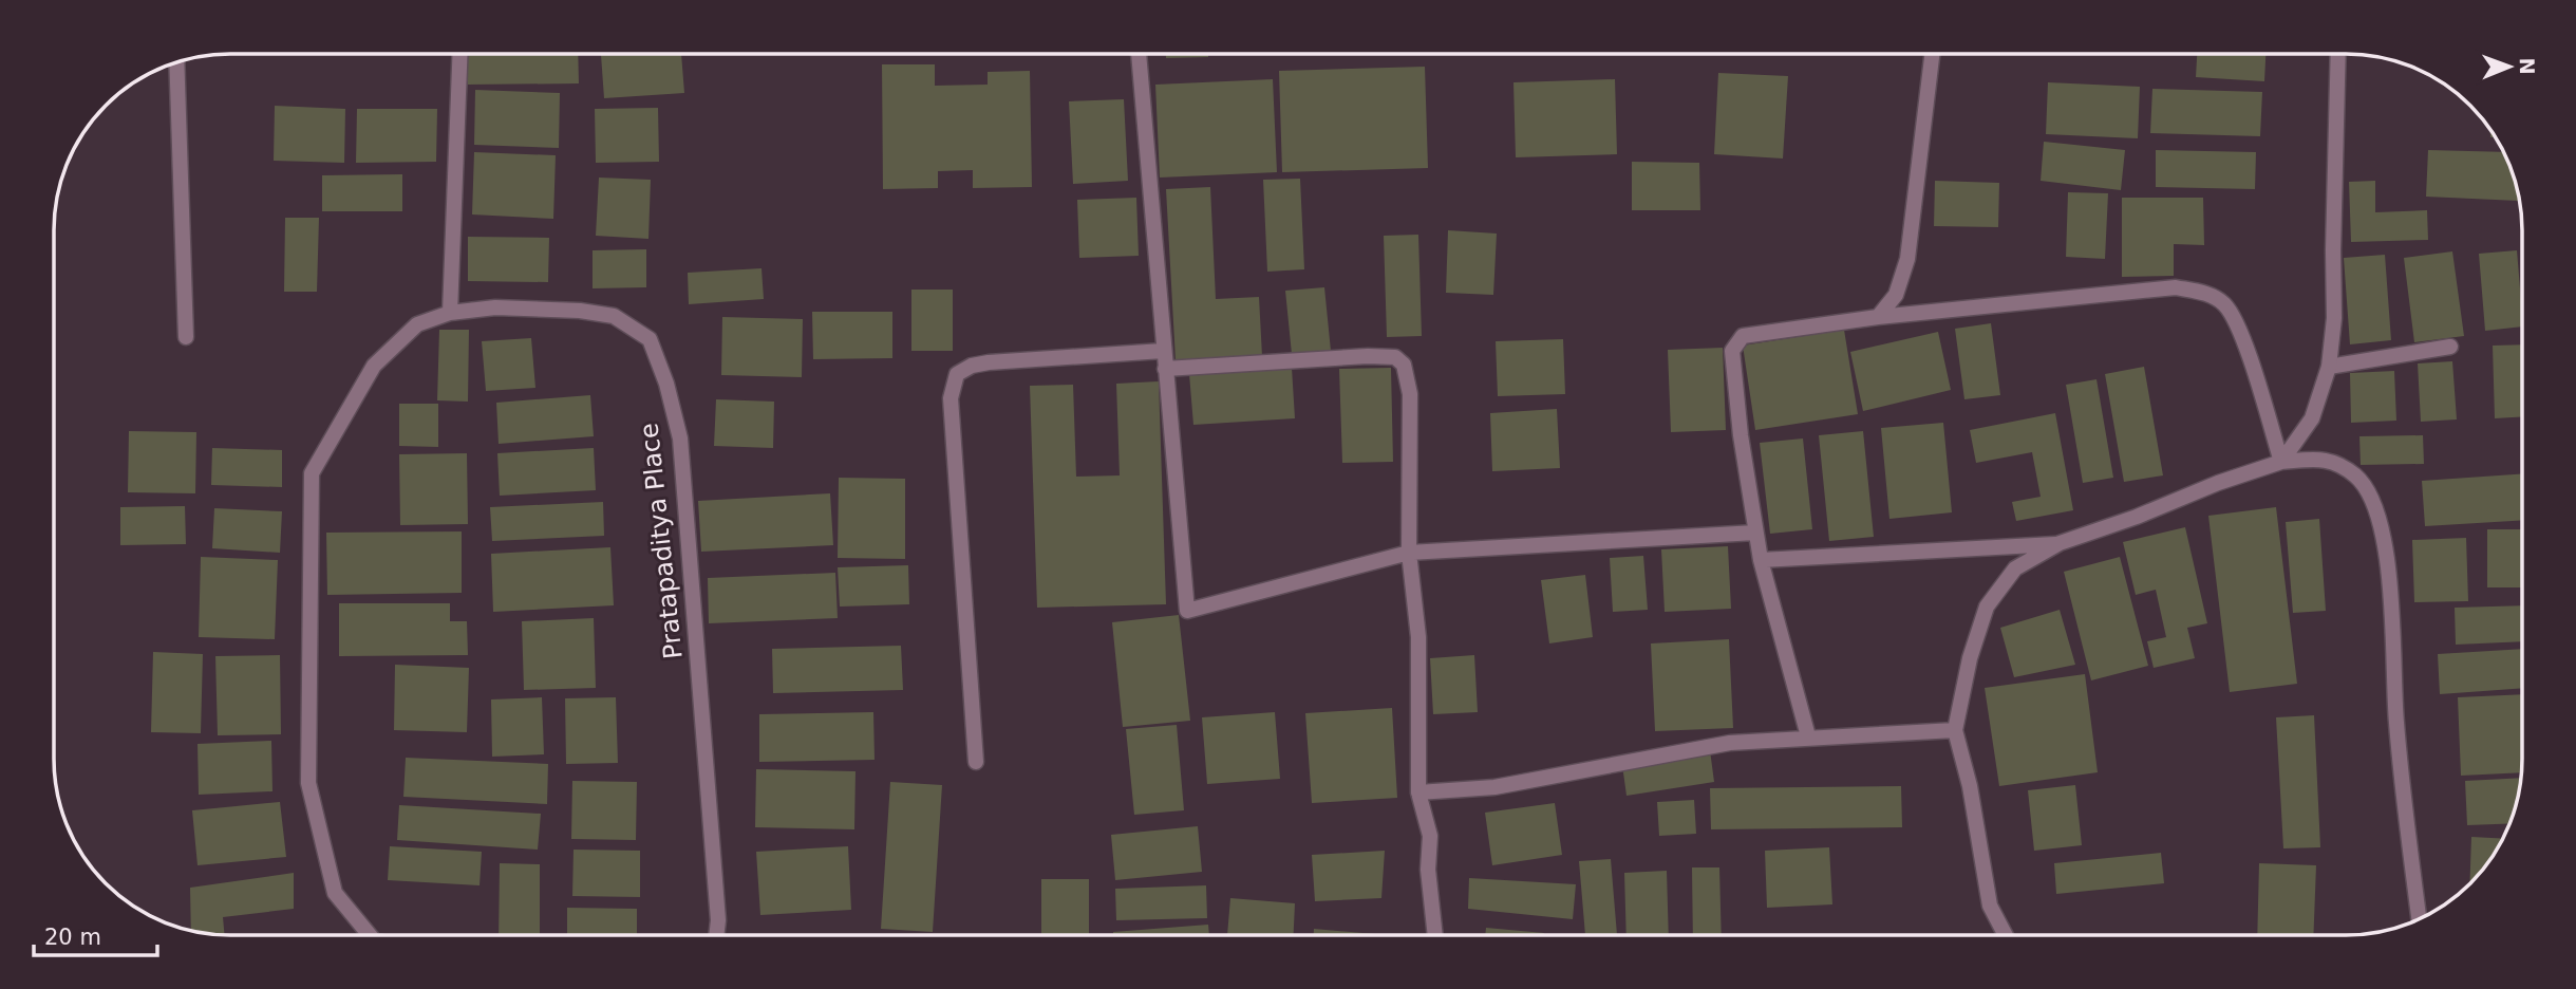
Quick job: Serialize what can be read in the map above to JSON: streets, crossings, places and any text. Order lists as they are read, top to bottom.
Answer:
{
  "streets": {
    "street": ["Pratapaditya Place"]
  },
  "scale_bar": "20 m",
  "north": "right"
}
